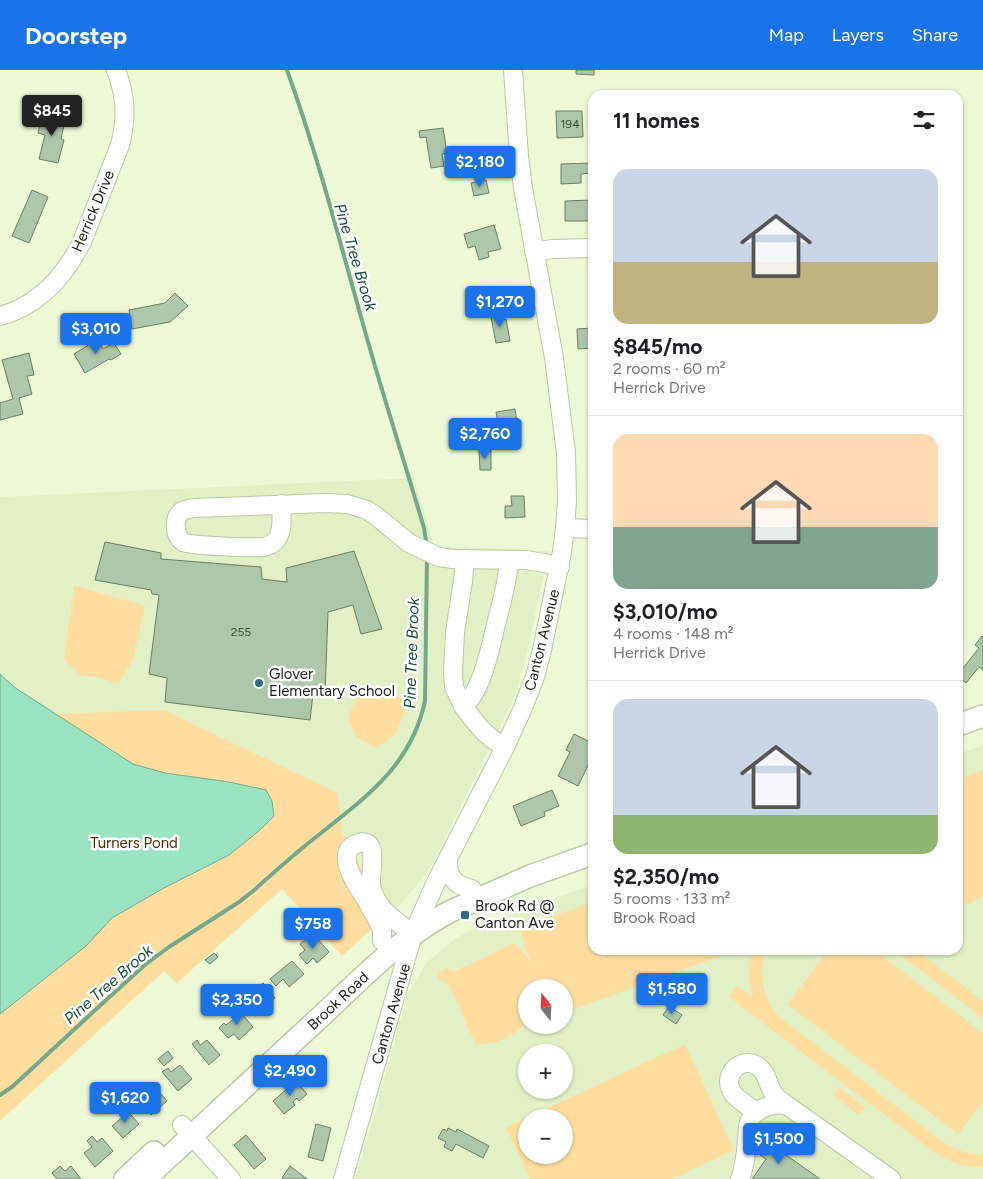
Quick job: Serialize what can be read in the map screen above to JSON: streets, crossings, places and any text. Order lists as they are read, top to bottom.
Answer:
{
  "streets": {
    "main road": ["Brook Road"],
    "street": ["Herrick Drive", "Canton Avenue"]
  },
  "crossings": [
    ["Canton Avenue", "Brook Road"]
  ],
  "water": ["Pine Tree Brook"],
  "parks": ["Turners Pond"],
  "places": {
    "other": ["Glover Elementary School"],
    "transit": ["Brook Rd @ Canton Ave"]
  },
  "house_numbers": ["194", "255"],
  "north": "top",
  "page": {
    "header": "Doorstep",
    "nav": ["Map", "Layers", "Share"],
    "heading": "11 homes",
    "price": [
      "$845",
      "$2,180",
      "$1,270",
      "$3,010",
      "$2,760",
      "$758",
      "$1,580",
      "$2,350",
      "$2,490",
      "$1,620",
      "$1,500"
    ],
    "list": [
      {
        "name": "$845/mo",
        "note": "2 rooms · 60 m² · Herrick Drive"
      },
      {
        "name": "$3,010/mo",
        "note": "4 rooms · 148 m² · Herrick Drive"
      },
      {
        "name": "$2,350/mo",
        "note": "5 rooms · 133 m² · Brook Road"
      }
    ],
    "map_buttons": ["+", "−"]
  }
}
